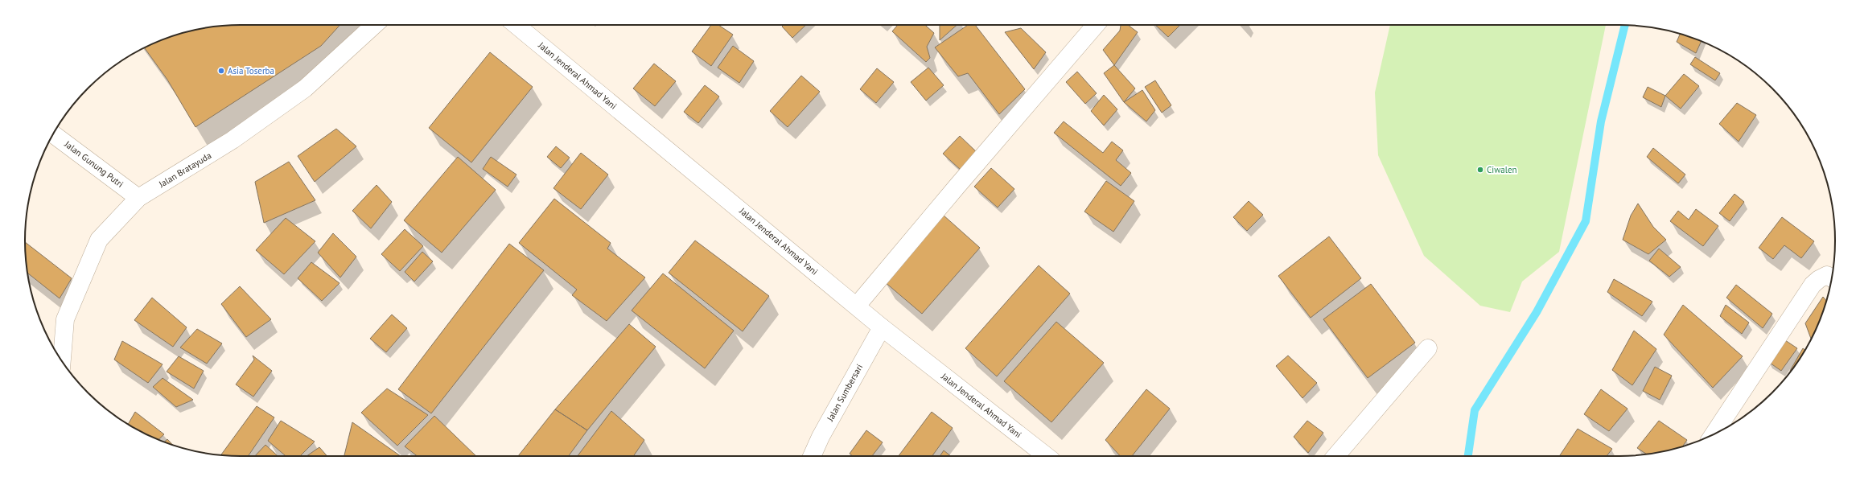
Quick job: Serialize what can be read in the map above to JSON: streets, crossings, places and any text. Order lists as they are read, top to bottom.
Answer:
{
  "streets": {
    "street": [
      "Jalan Jenderal Ahmad Yani",
      "Jalan Gunung Putri",
      "Jalan Bratayuda",
      "Jalan Sumbersari"
    ]
  },
  "crossings": [
    ["Jalan Jenderal Ahmad Yani", "Jalan Sumbersari"],
    ["Jalan Gunung Putri", "Jalan Bratayuda"]
  ],
  "places": ["Asia Toserba", "Ciwalen"]
}
